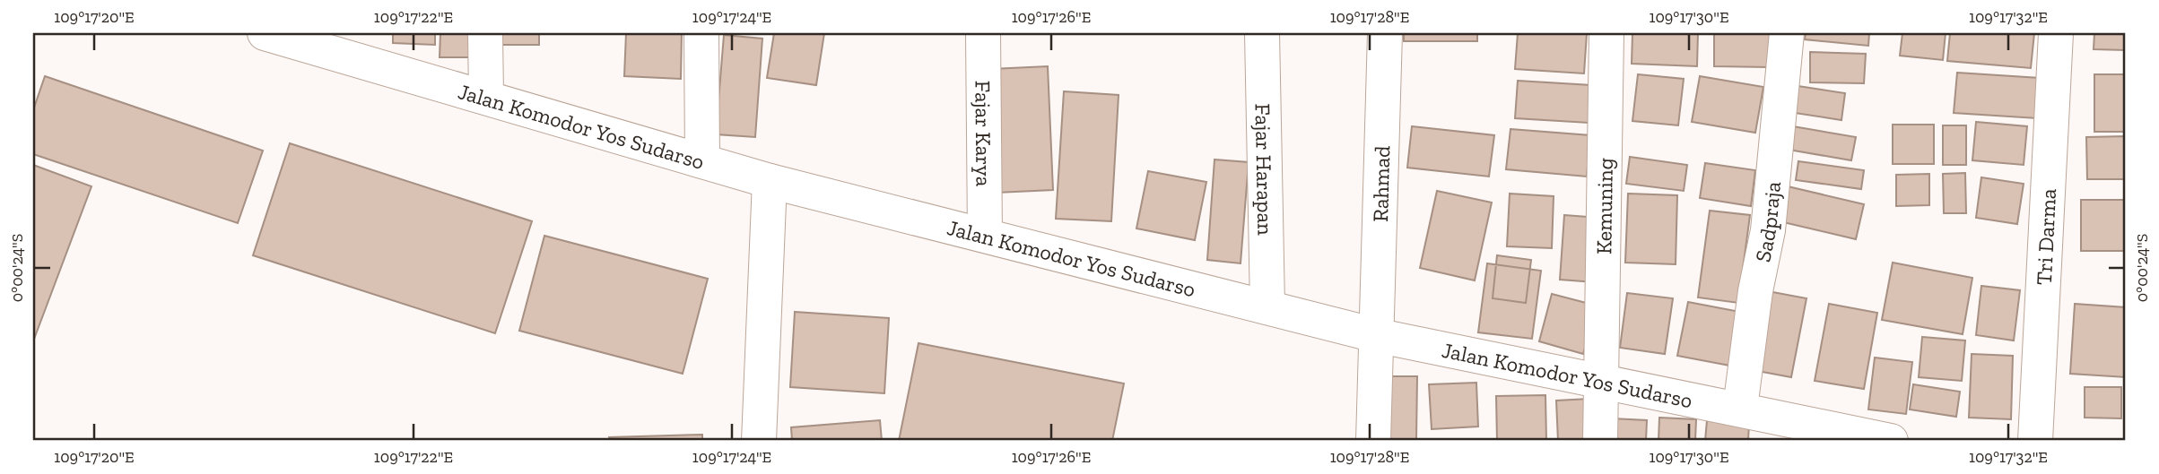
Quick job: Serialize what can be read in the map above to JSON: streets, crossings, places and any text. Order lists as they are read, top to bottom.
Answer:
{
  "streets": {
    "street": [
      "Jalan Komodor Yos Sudarso",
      "Fajar Karya",
      "Fajar Harapan",
      "Rahmad",
      "Kemuning",
      "Sadpraja",
      "Tri Darma"
    ]
  },
  "crossings": [
    ["Jalan Komodor Yos Sudarso", "Fajar Karya"],
    ["Jalan Komodor Yos Sudarso", "Fajar Harapan"],
    ["Jalan Komodor Yos Sudarso", "Rahmad"],
    ["Jalan Komodor Yos Sudarso", "Kemuning"],
    ["Jalan Komodor Yos Sudarso", "Sadpraja"]
  ],
  "coordinates": [
    "109°17'20\"E",
    "109°17'22\"E",
    "109°17'24\"E",
    "109°17'26\"E",
    "109°17'28\"E",
    "109°17'30\"E",
    "109°17'32\"E",
    "0°00'24\"S"
  ]
}
